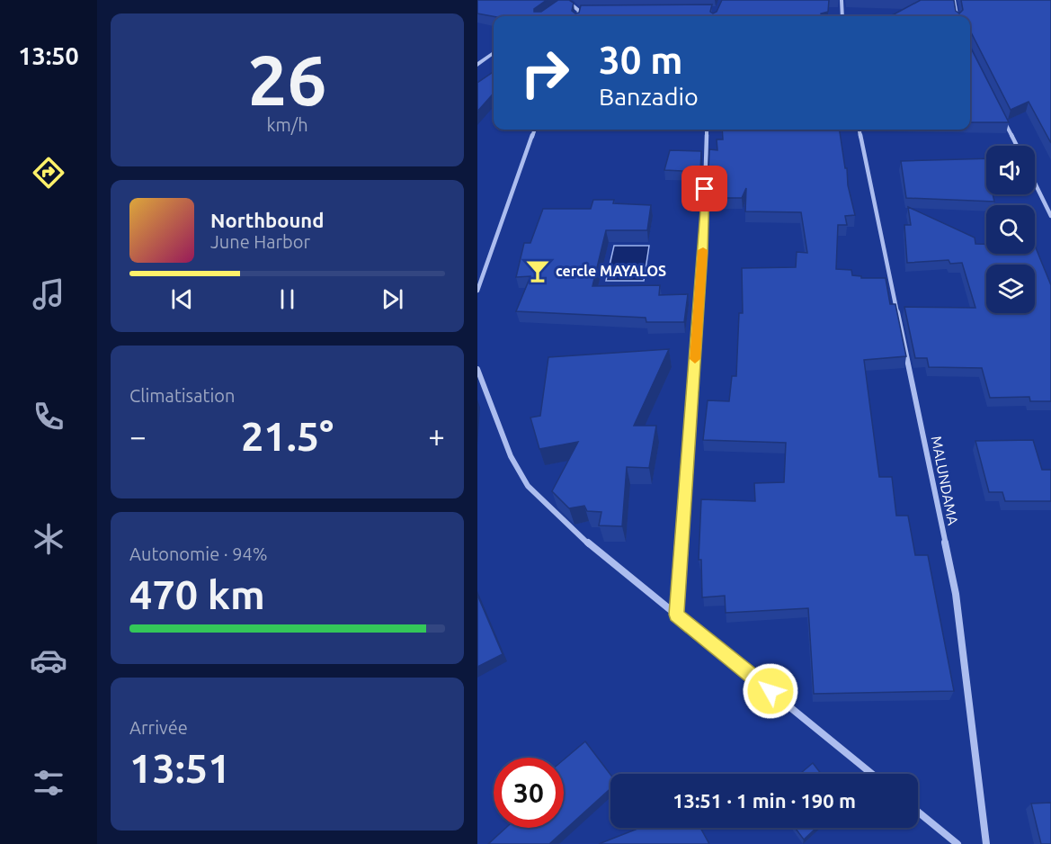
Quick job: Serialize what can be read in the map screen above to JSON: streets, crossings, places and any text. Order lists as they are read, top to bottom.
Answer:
{
  "streets": {
    "street": ["MALUNDAMA"]
  },
  "places": {
    "bar": ["cercle MAYALOS"]
  },
  "page": {
    "tabs": "13:50",
    "tile": [
      ["26", "km/h"],
      "Climatisation",
      ["Autonomie · 94%", "470 km"],
      ["Arrivée", "13:51"]
    ],
    "turn": ["30 m", "Banzadio"],
    "song": ["Northbound", "June Harbor"],
    "heat": ["−", "21.5°", "+"],
    "limit": "30",
    "trip": "13:51 · 1 min · 190 m"
  }
}
